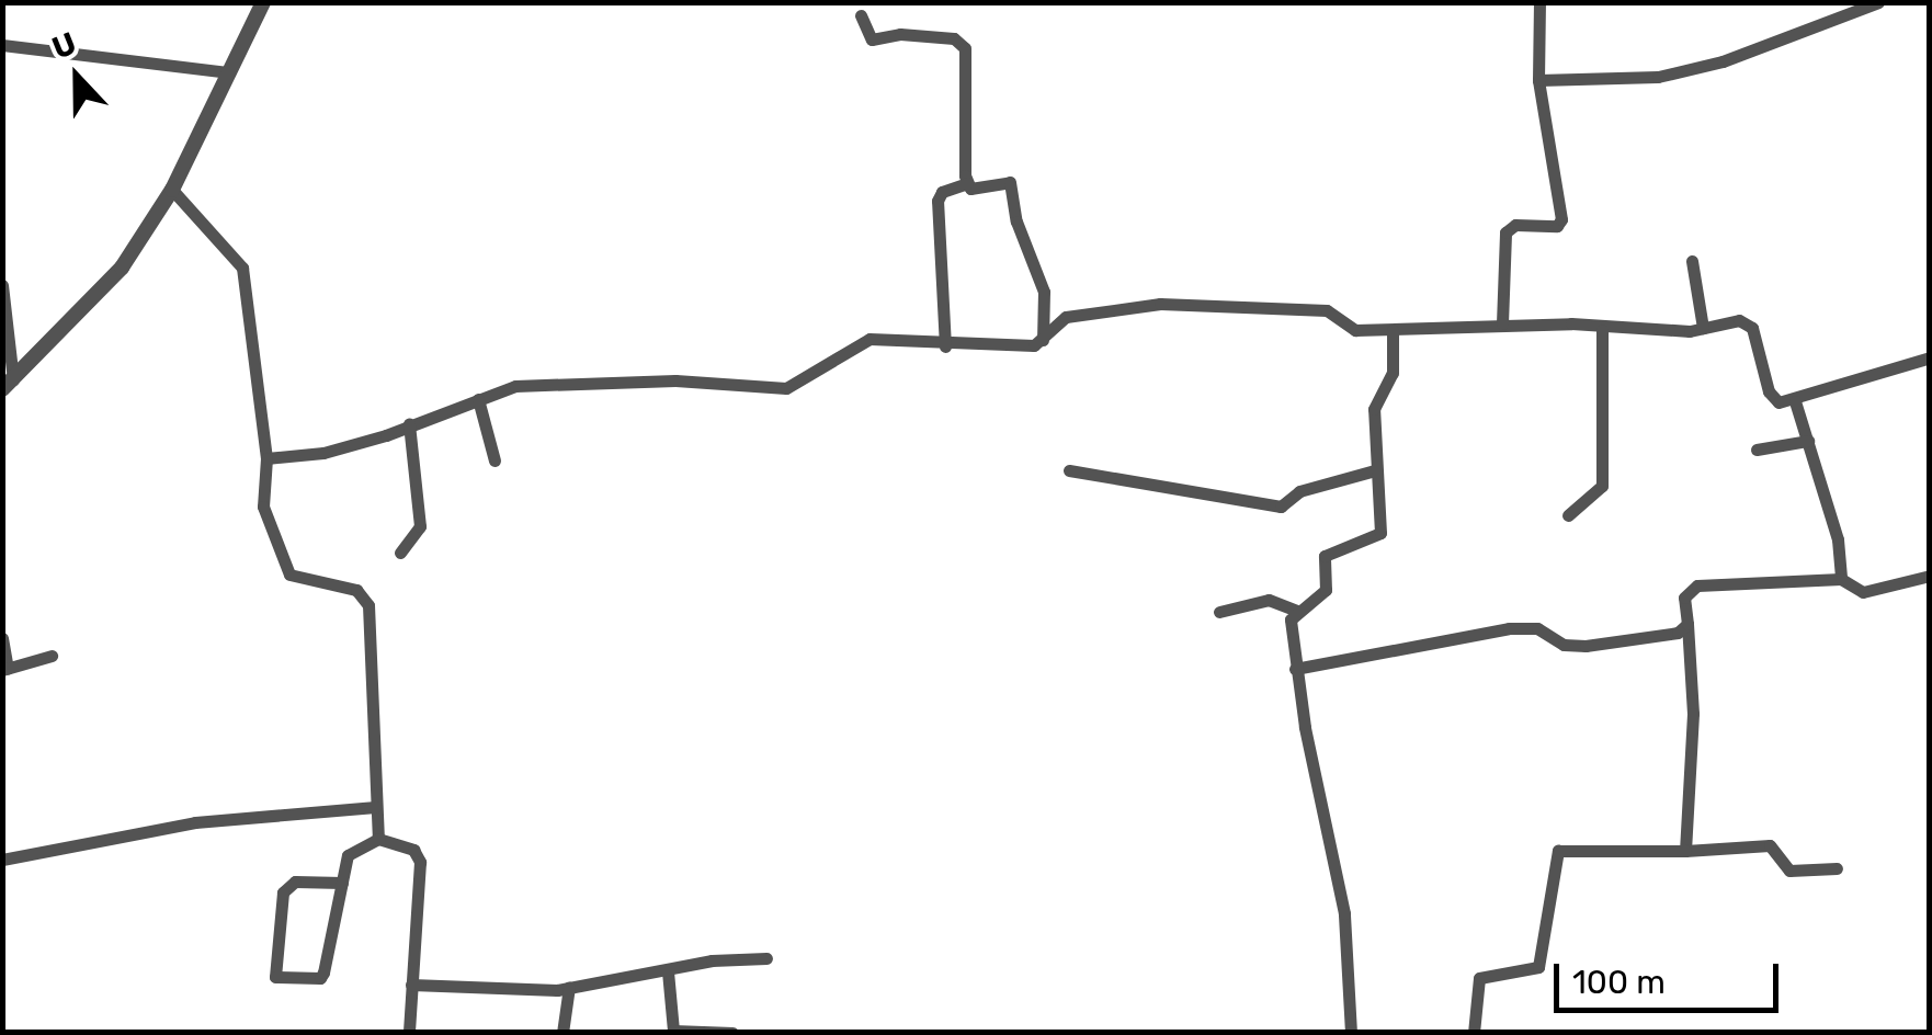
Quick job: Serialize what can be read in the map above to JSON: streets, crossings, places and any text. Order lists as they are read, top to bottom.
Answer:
{
  "scale_bar": "100 m",
  "north": "top"
}
